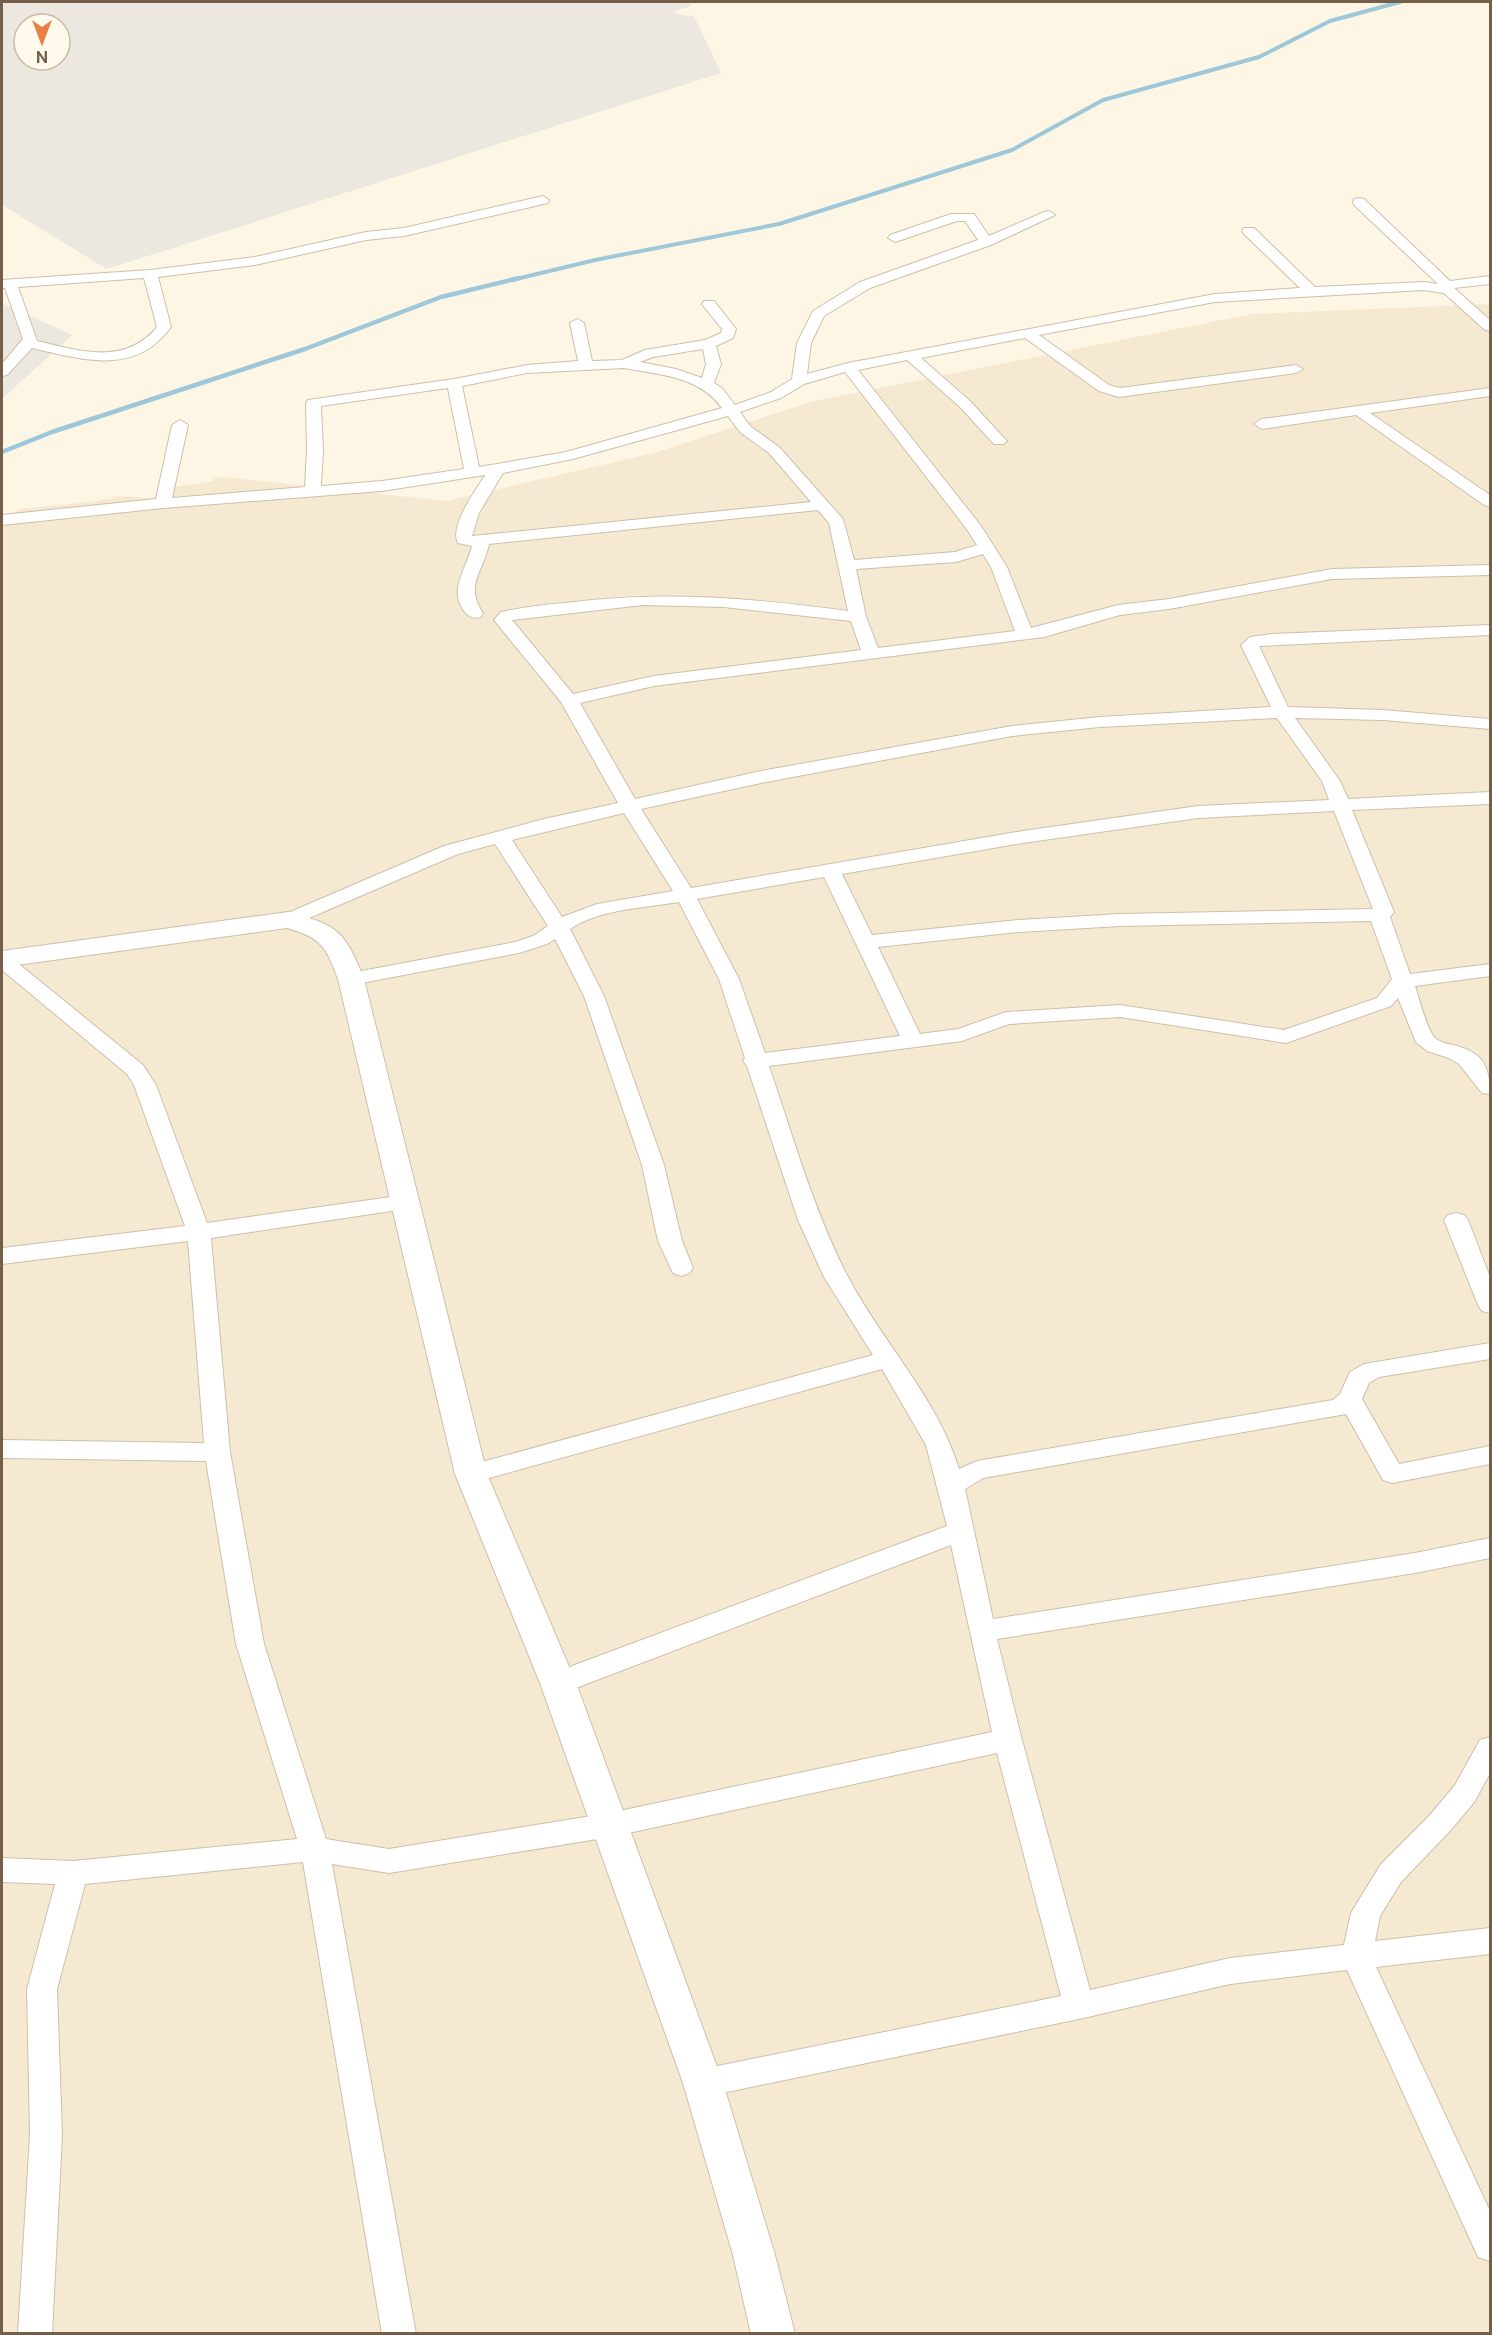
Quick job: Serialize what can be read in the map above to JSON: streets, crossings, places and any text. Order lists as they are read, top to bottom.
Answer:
{
  "north": "bottom"
}
